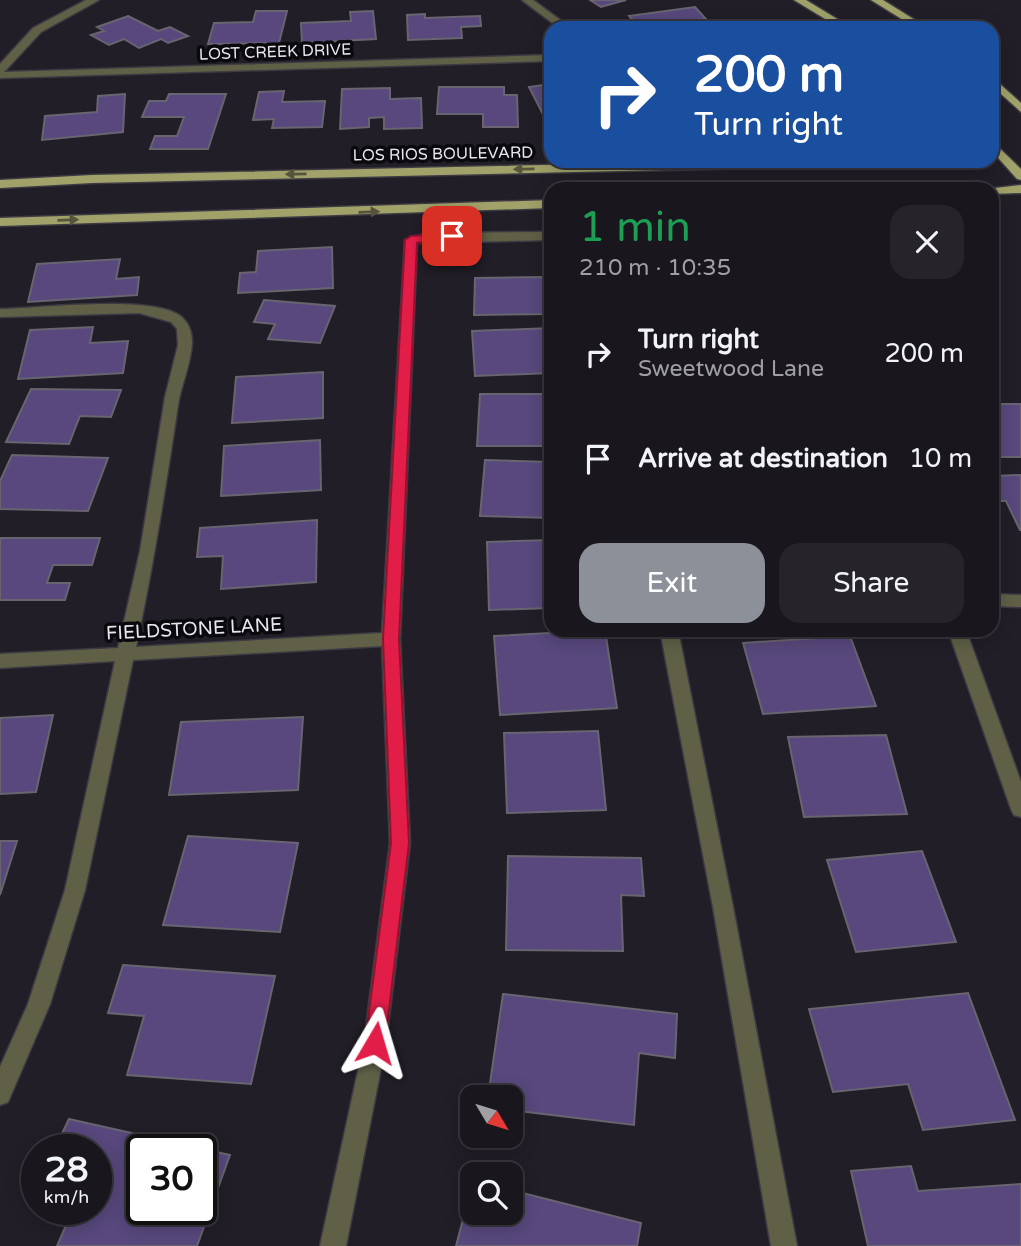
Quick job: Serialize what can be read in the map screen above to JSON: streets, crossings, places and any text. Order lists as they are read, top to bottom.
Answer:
{
  "streets": {
    "main road": ["LOS RIOS BOULEVARD"],
    "street": ["LOST CREEK DRIVE", "FIELDSTONE LANE"]
  },
  "north": "bottom right",
  "page": {
    "turn": ["200 m", "Turn right"],
    "heading": ["1 min", "210 m · 10:35"],
    "list": [
      {
        "name": "Turn right",
        "note": "Sweetwood Lane",
        "value": "200 m"
      },
      {
        "name": "Arrive at destination",
        "value": "10 m"
      }
    ],
    "buttons": ["Exit", "Share"],
    "speed": "28 km/h",
    "limit": "30"
  }
}
